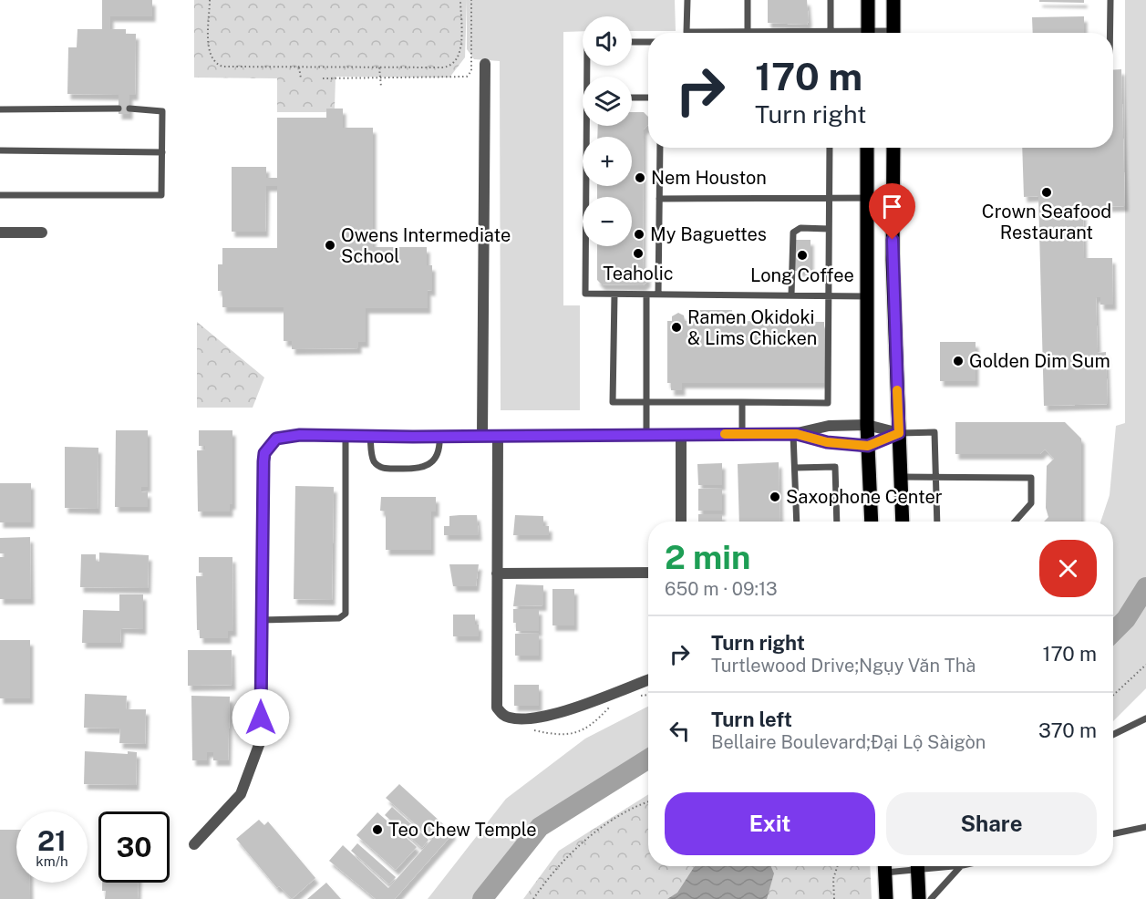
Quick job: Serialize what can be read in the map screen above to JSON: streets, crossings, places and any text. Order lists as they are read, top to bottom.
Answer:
{
  "places": [
    "Nem Houston",
    "Crown Seafood Restaurant",
    "My Baguettes",
    "Owens Intermediate School",
    "Teaholic",
    "Long Coffee",
    "Ramen Okidoki & Lims Chicken",
    "Golden Dim Sum",
    "Saxophone Center",
    "Teo Chew Temple"
  ],
  "page": {
    "map_buttons": ["+", "−"],
    "turn": ["170 m", "Turn right"],
    "heading": ["2 min", "650 m · 09:13"],
    "list": [
      {
        "name": "Turn right",
        "note": "Turtlewood Drive;Ngụy Văn Thà",
        "value": "170 m"
      },
      {
        "name": "Turn left",
        "note": "Bellaire Boulevard;Đại Lộ Sàigòn",
        "value": "370 m"
      }
    ],
    "buttons": ["Exit", "Share"],
    "speed": "21 km/h",
    "limit": "30"
  }
}
